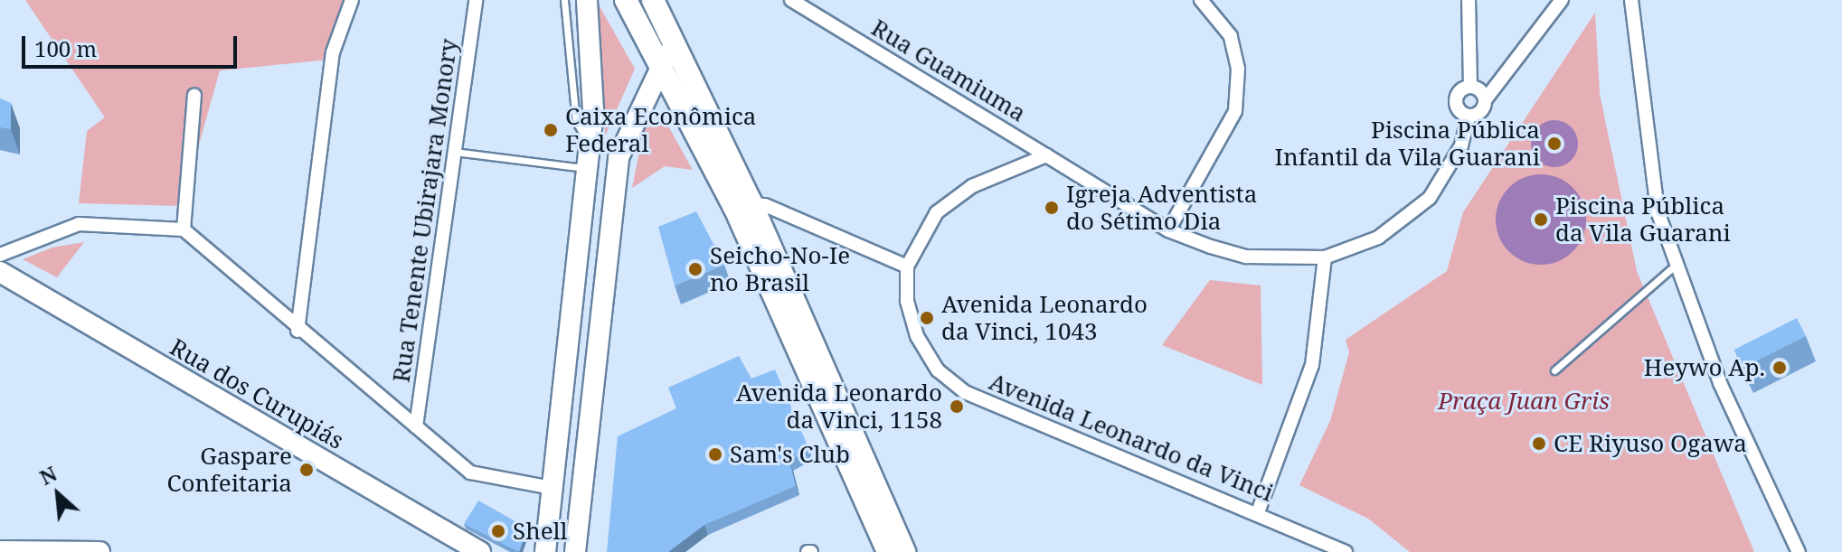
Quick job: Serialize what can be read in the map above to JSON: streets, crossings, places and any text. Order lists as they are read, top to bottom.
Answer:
{
  "streets": {
    "main road": ["Rua dos Curupiás"],
    "street": ["Rua Guamiuma", "Rua Tenente Ubirajara Monory", "Avenida Leonardo da Vinci"]
  },
  "crossings": [
    ["Rua Guamiuma", "Avenida Leonardo da Vinci"]
  ],
  "parks": ["Praça Juan Gris"],
  "places": [
    "Caixa Econômica Federal",
    "Piscina Pública Infantil da Vila Guarani",
    "Igreja Adventista do Sétimo Dia",
    "Piscina Pública da Vila Guarani",
    "Seicho-No-Ie no Brasil",
    "Avenida Leonardo da Vinci, 1043",
    "Heywo Ap.",
    "Avenida Leonardo da Vinci, 1158",
    "CE Riyuso Ogawa",
    "Sam's Club",
    "Gaspare Confeitaria",
    "Shell"
  ],
  "scale_bar": "100 m",
  "north": "top left"
}
